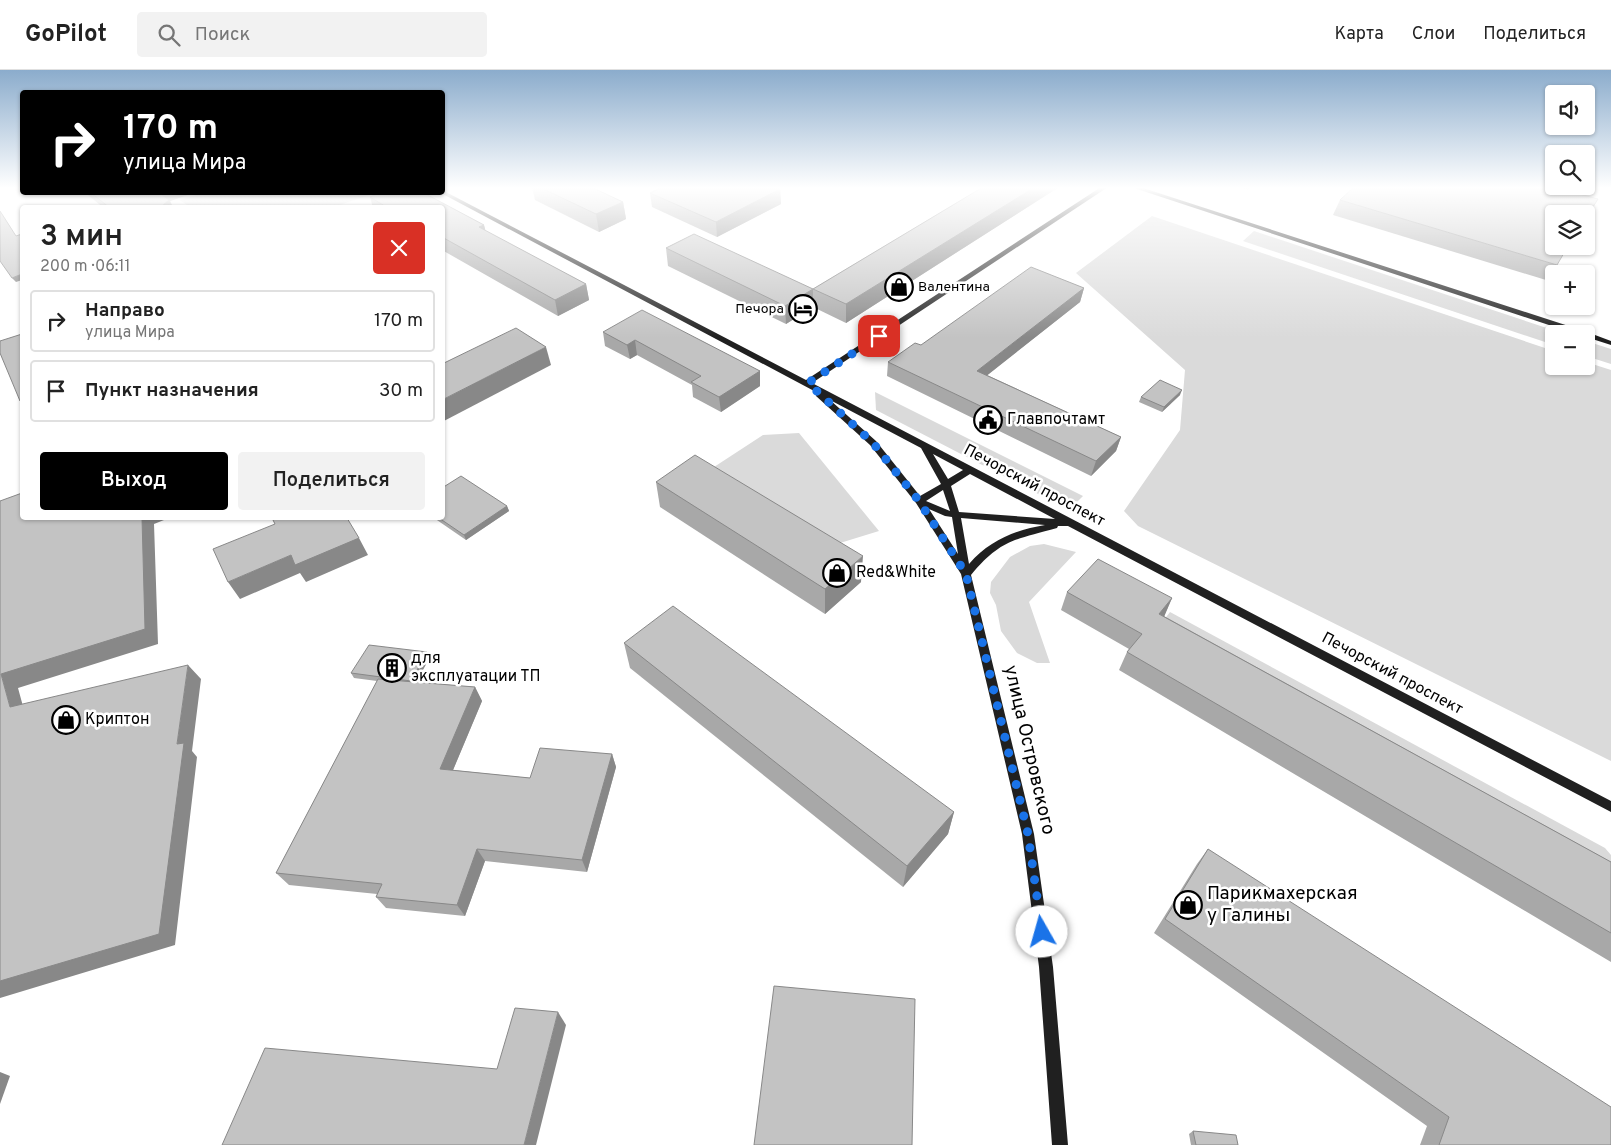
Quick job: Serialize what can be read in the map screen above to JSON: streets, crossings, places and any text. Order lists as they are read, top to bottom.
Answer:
{
  "streets": {
    "main road": ["Печорский проспект", "улица Островского"]
  },
  "crossings": [
    ["Печорский проспект", "улица Островского"]
  ],
  "places": {
    "shop": [
      "Валентина",
      "Red&White",
      "Криптон",
      "Парикмахерская у Галины"
    ],
    "hotel": ["Печора"],
    "public building": ["Главпочтамт"],
    "building": ["для эксплуатации ТП"]
  },
  "page": {
    "header": "GoPilot",
    "search": "Поиск",
    "nav": ["Карта", "Слои", "Поделиться"],
    "map_buttons": ["+", "−"],
    "turn": ["170 m", "улица Мира"],
    "heading": ["3 мин", "200 m · 06:11"],
    "list": [
      {
        "name": "Направо",
        "note": "улица Мира",
        "value": "170 m"
      },
      {
        "name": "Пункт назначения",
        "value": "30 m"
      }
    ],
    "buttons": ["Выход", "Поделиться"]
  }
}
